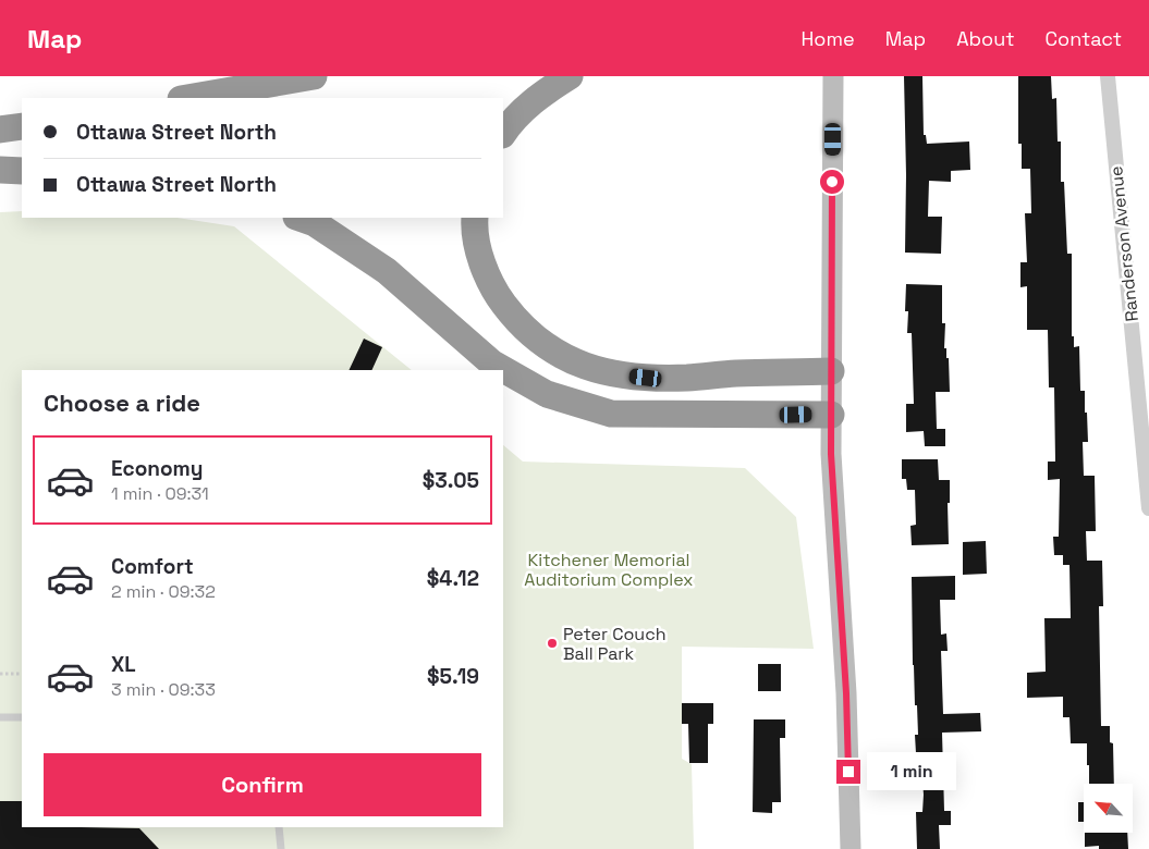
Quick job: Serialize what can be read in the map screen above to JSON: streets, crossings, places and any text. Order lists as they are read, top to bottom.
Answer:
{
  "streets": {
    "street": ["Randerson Avenue"]
  },
  "parks": ["Kitchener Memorial Auditorium Complex"],
  "places": ["Peter Couch Ball Park"],
  "north": "top left",
  "page": {
    "header": "Map",
    "nav": [
      "Home",
      "Map",
      "About",
      "Contact"
    ],
    "banner": ["Ottawa Street North", "Ottawa Street North"],
    "heading": "Choose a ride",
    "list": [
      {
        "name": "Economy",
        "note": "1 min · 09:31",
        "value": "$3.05"
      },
      {
        "name": "Comfort",
        "note": "2 min · 09:32",
        "value": "$4.12"
      },
      {
        "name": "XL",
        "note": "3 min · 09:33",
        "value": "$5.19"
      }
    ],
    "buttons": "Confirm",
    "bubble": "1 min"
  }
}
